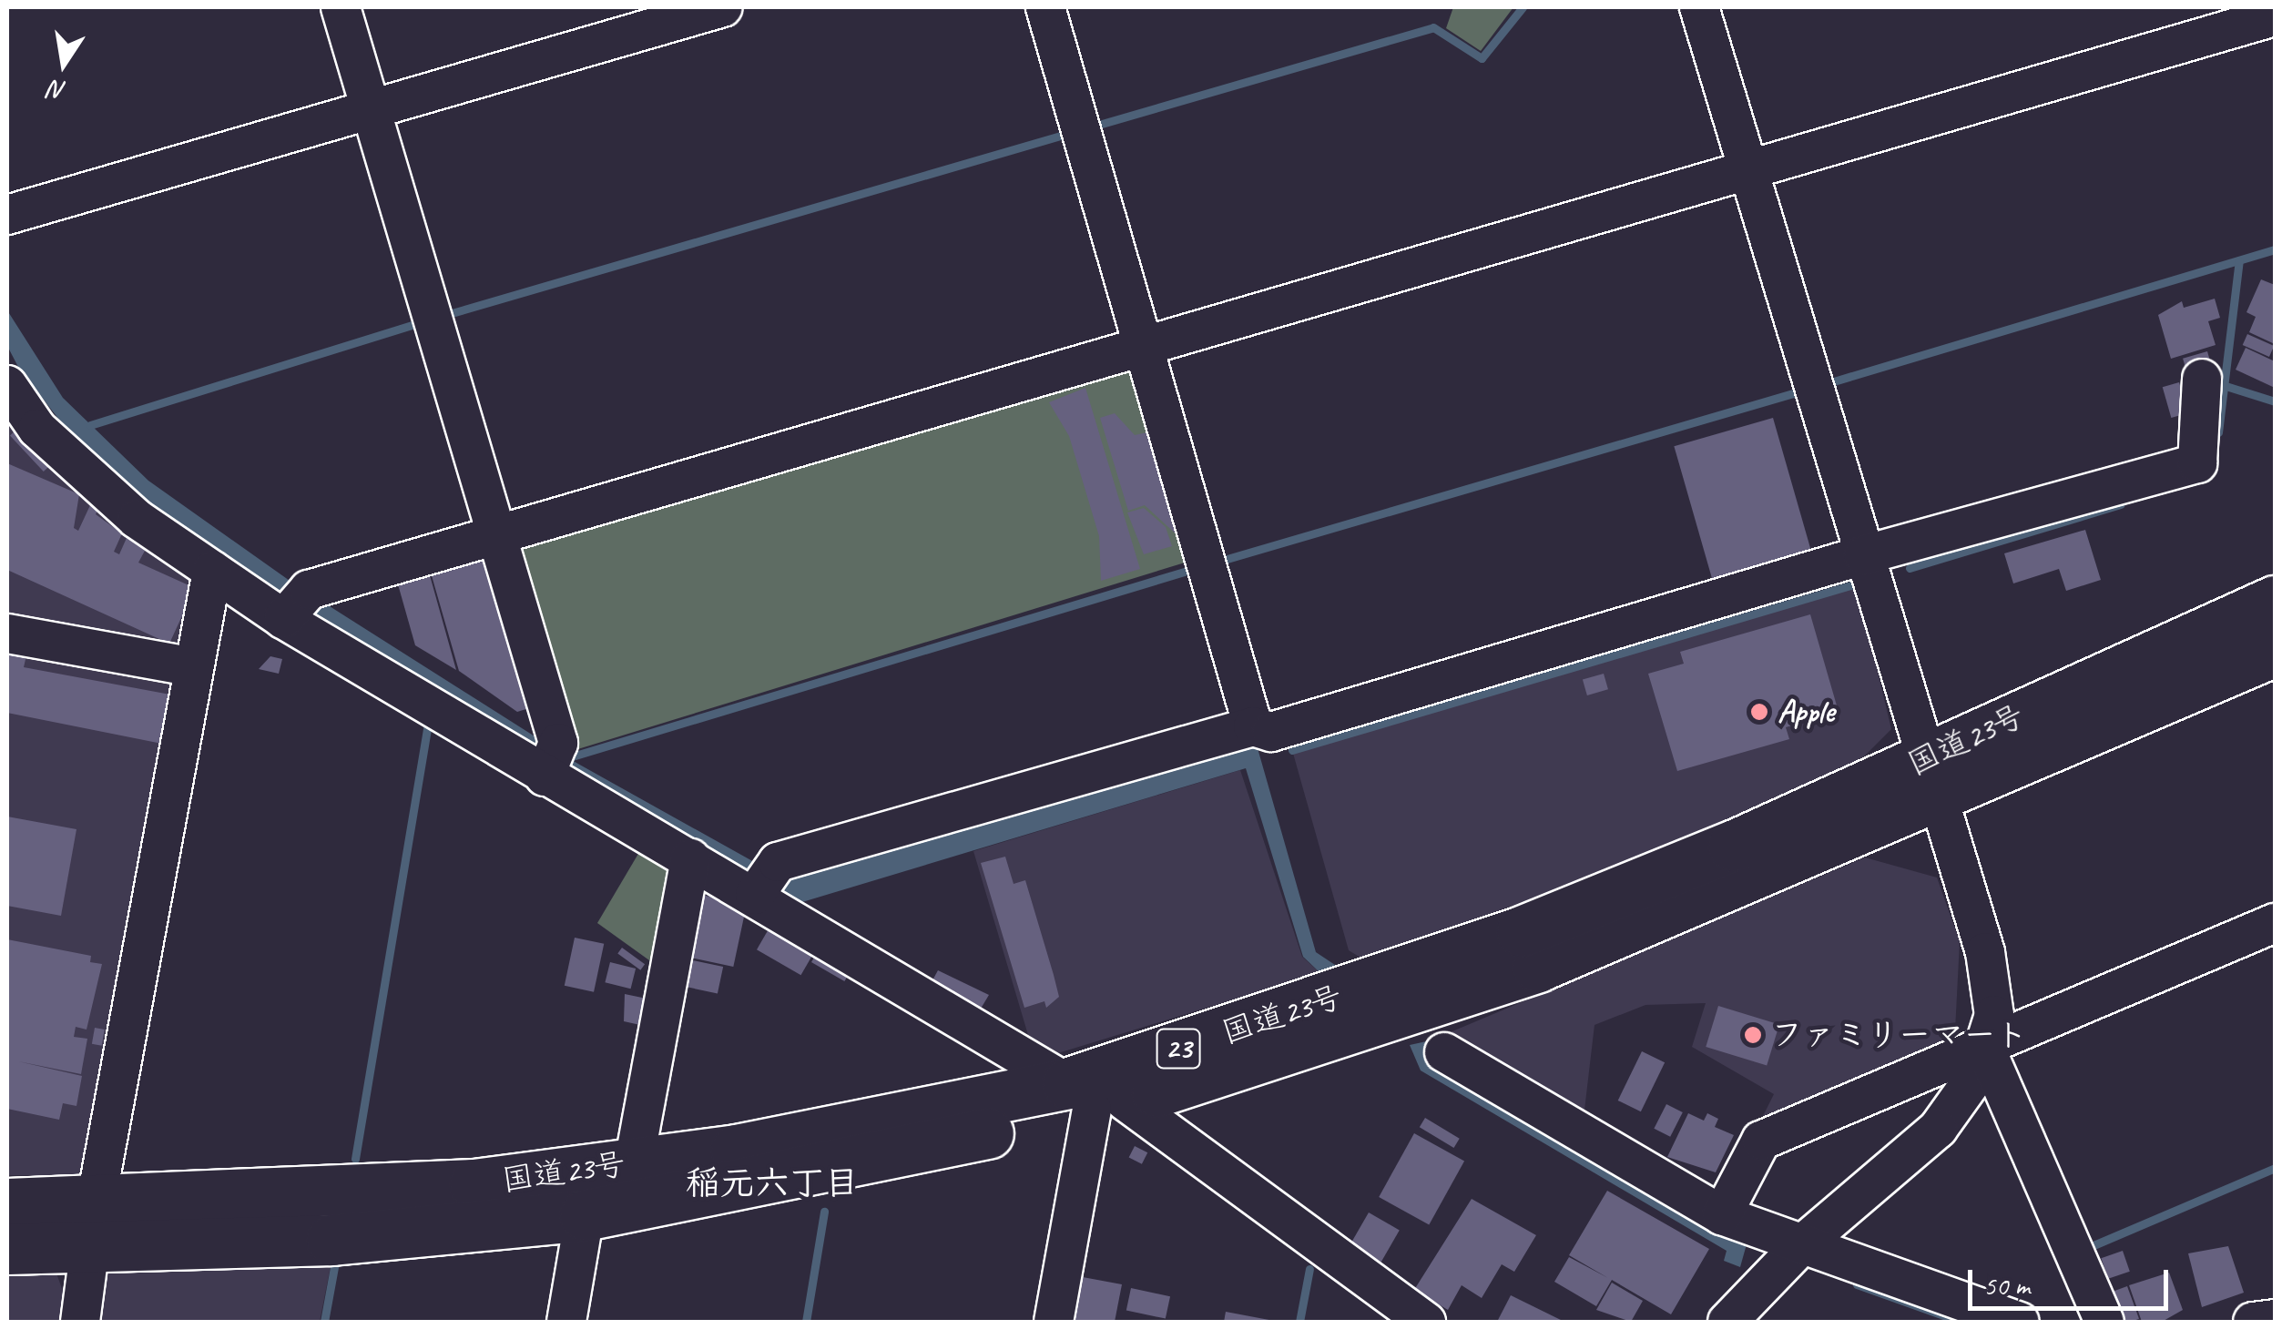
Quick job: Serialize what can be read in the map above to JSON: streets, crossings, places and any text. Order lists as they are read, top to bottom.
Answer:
{
  "streets": {
    "highway": ["国道23号", "23"]
  },
  "districts": ["稲元六丁目"],
  "places": ["Apple", "ファミリーマート"],
  "scale_bar": "50 m",
  "north": "bottom"
}
